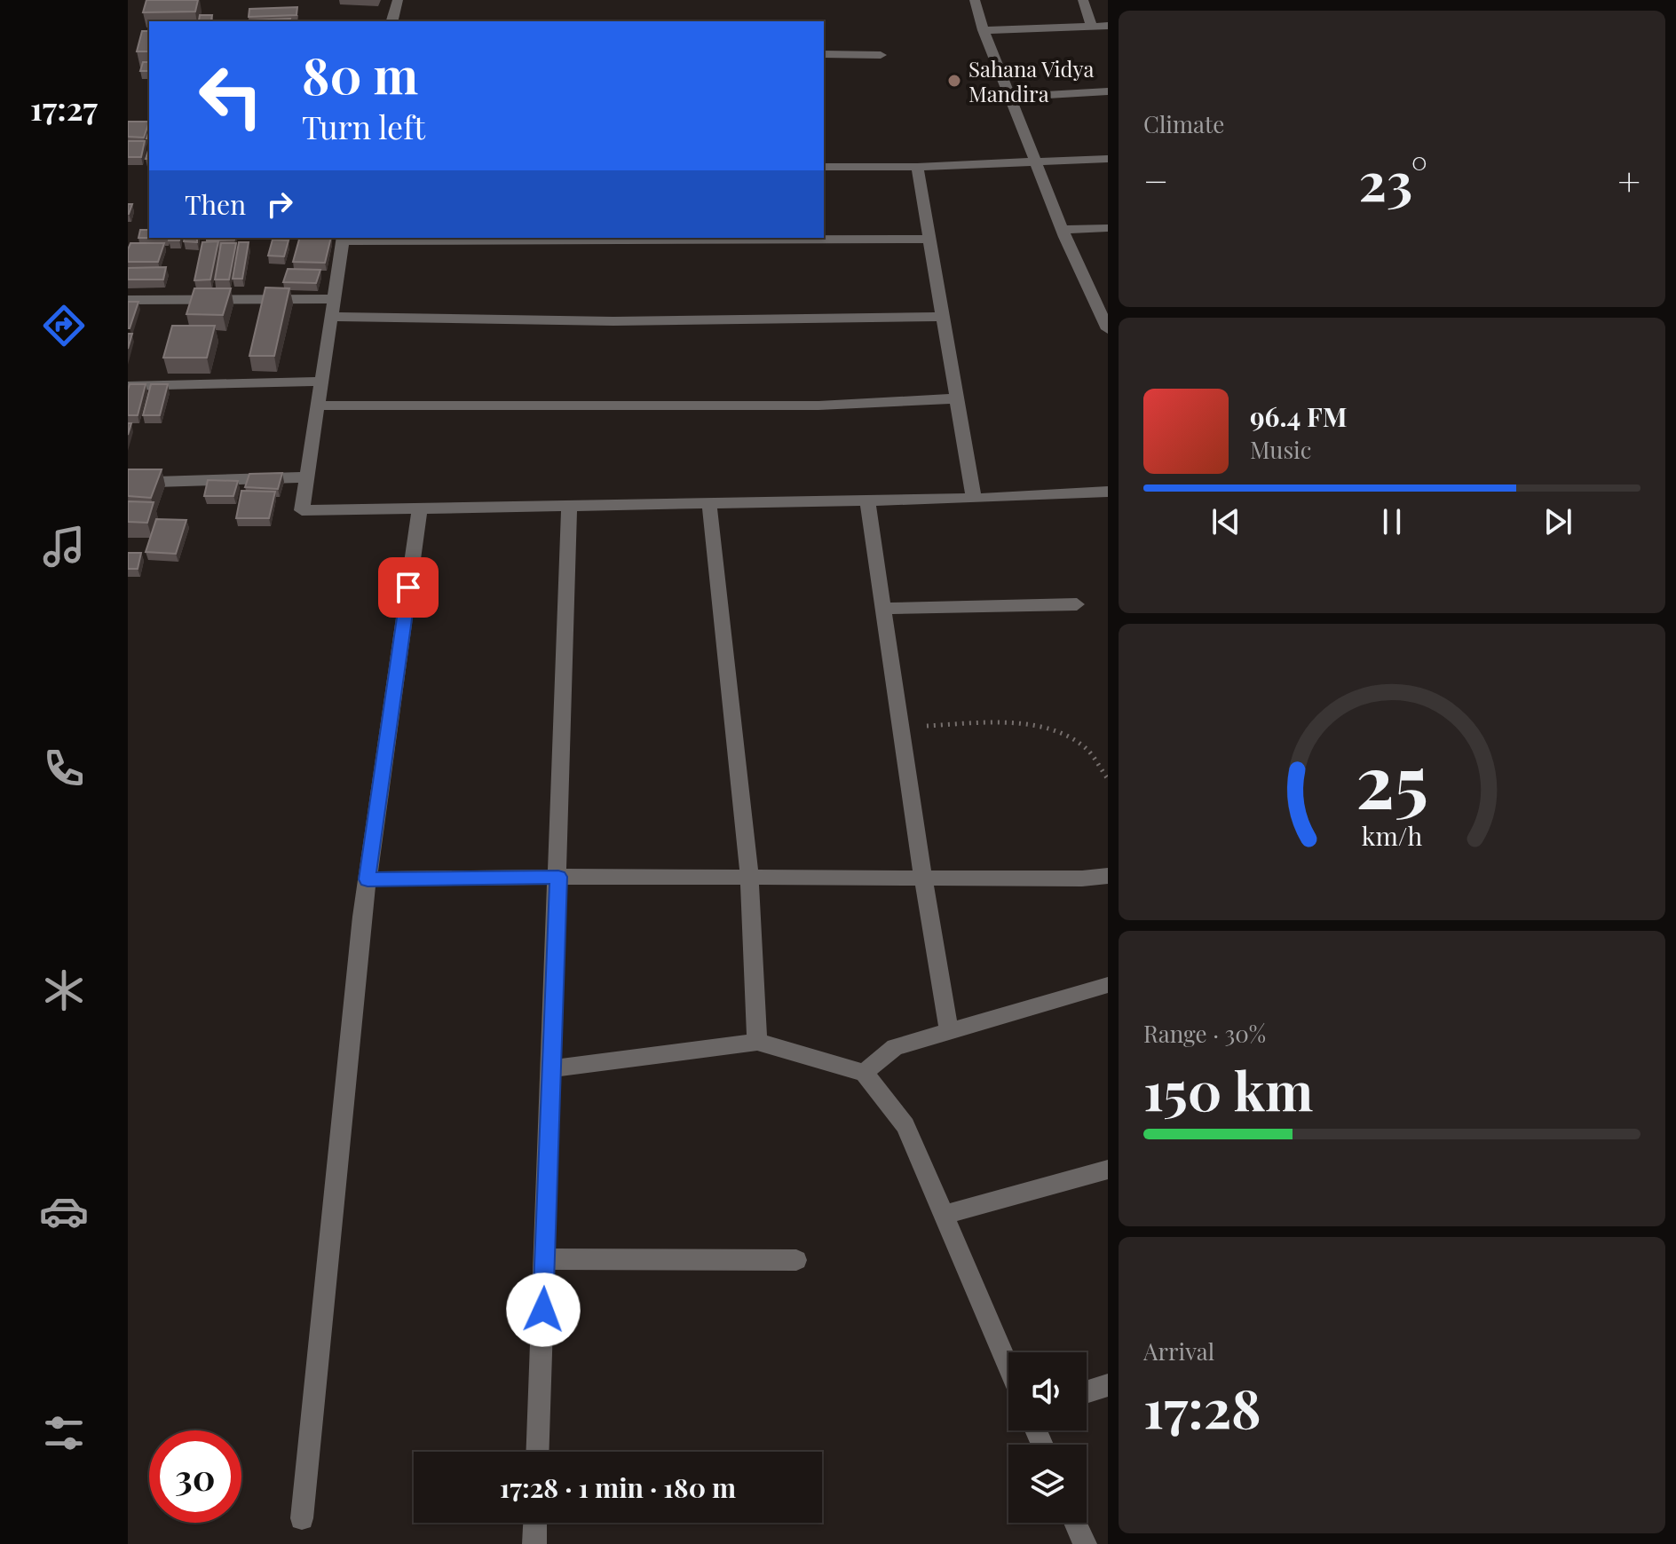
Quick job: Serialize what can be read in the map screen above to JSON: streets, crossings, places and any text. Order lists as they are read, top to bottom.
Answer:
{
  "places": ["Sahana Vidya Mandira"],
  "page": {
    "tabs": "17:27",
    "tile": [
      "Climate",
      ["Range · 30%", "150 km"],
      ["Arrival", "17:28"]
    ],
    "turn": ["80 m", "Turn left"],
    "heat": ["−", "23°", "+"],
    "then": "Then",
    "song": ["96.4 FM", "Music"],
    "limit": "30",
    "trip": "17:28 · 1 min · 180 m",
    "gauge": ["25", "km/h"]
  }
}
